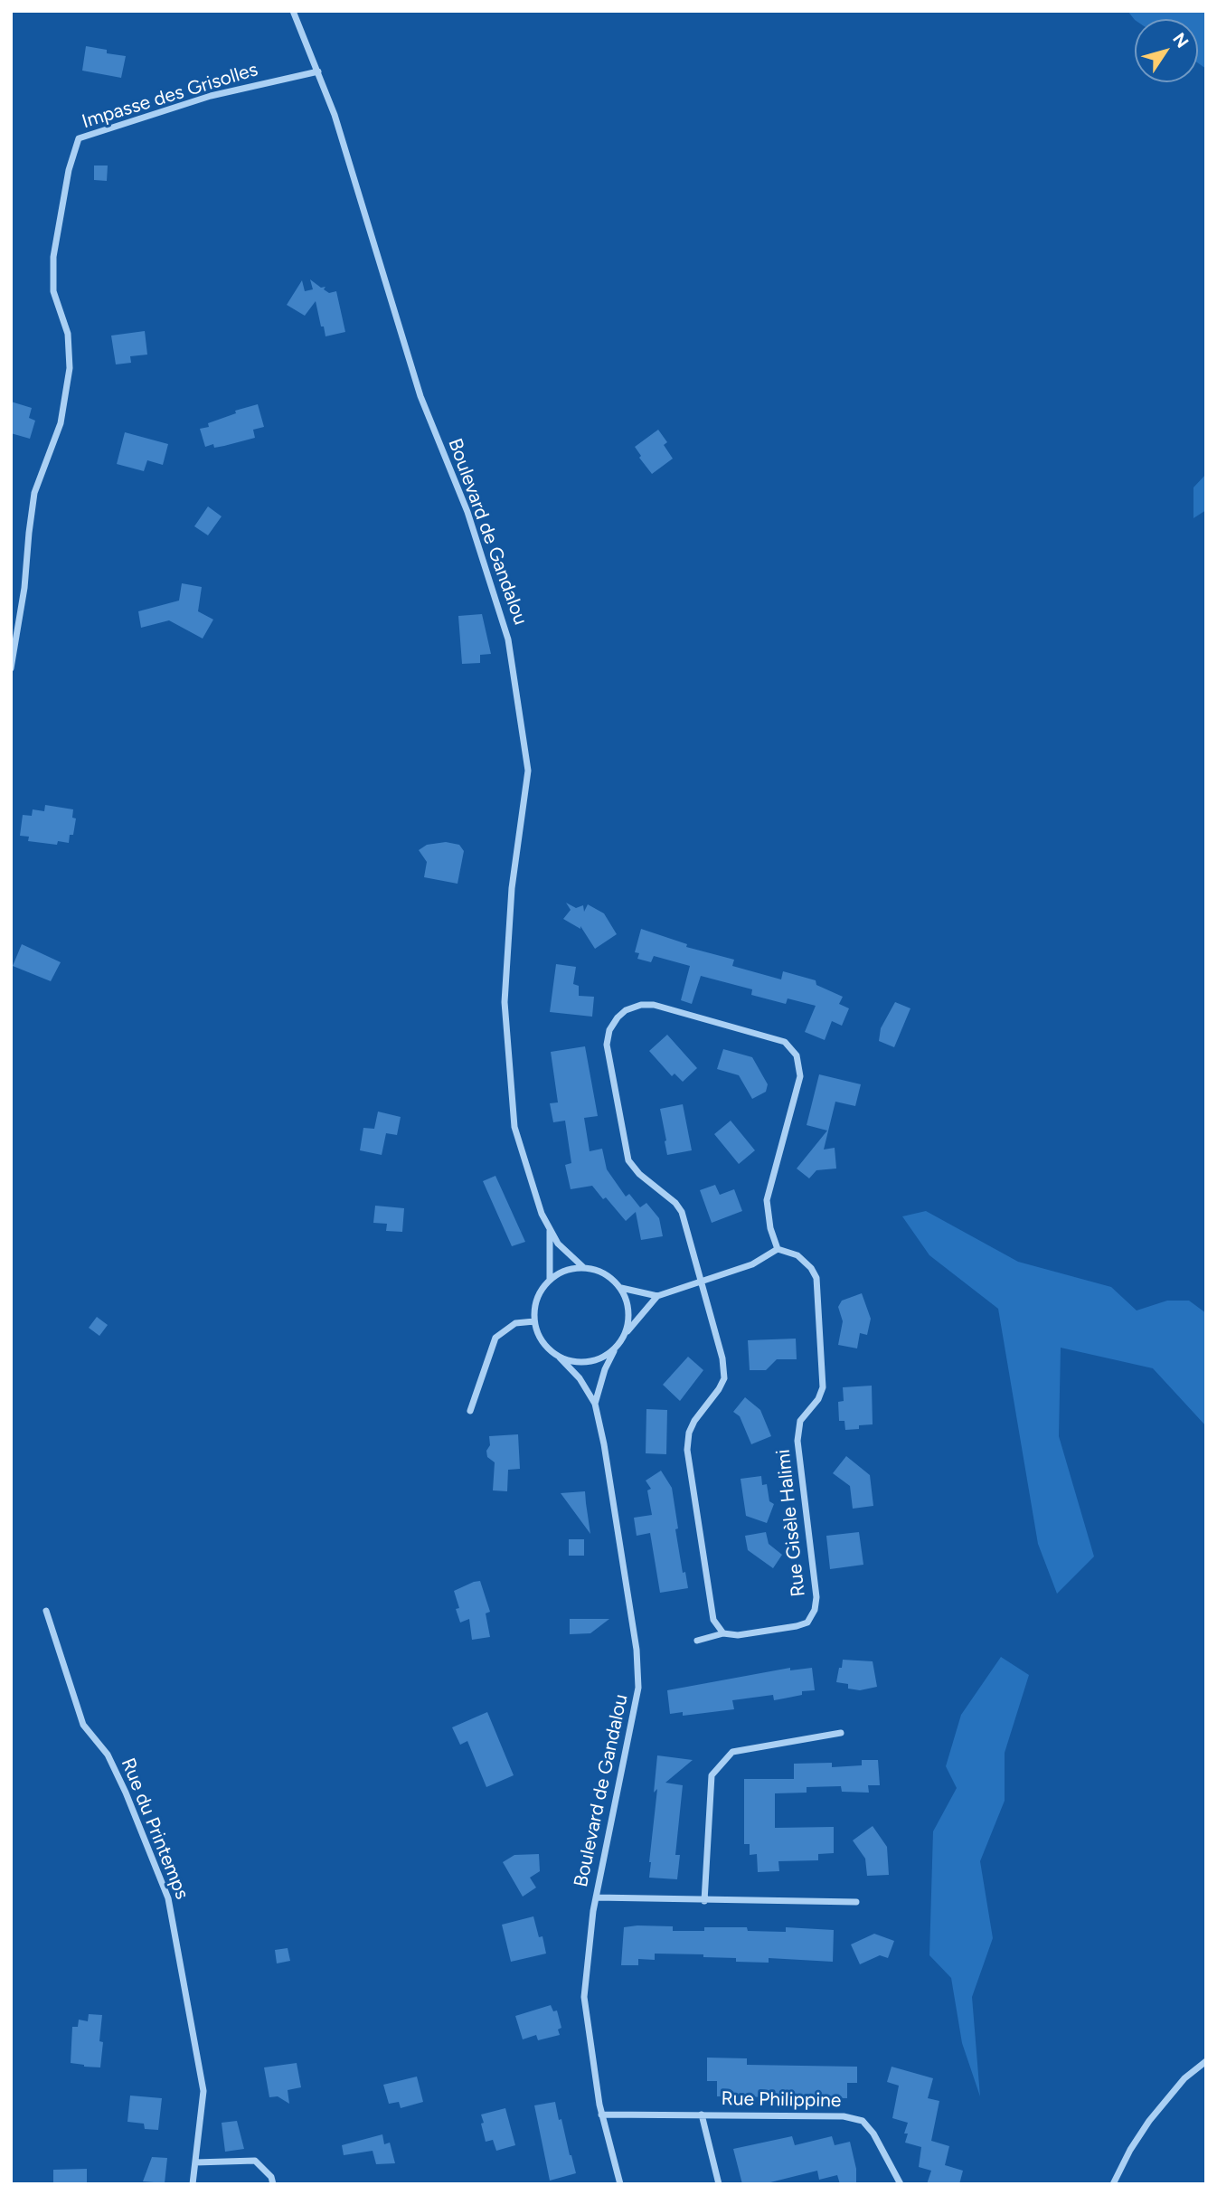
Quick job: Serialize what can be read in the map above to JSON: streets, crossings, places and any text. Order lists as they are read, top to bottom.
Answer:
{
  "streets": {
    "street": [
      "Impasse des Grisolles",
      "Boulevard de Gandalou",
      "Rue Gisèle Halimi",
      "Rue du Printemps",
      "Rue Philippine"
    ]
  },
  "crossings": [
    ["Impasse des Grisolles", "Boulevard de Gandalou"],
    ["Boulevard de Gandalou", "Rue Philippine"]
  ],
  "north": "top right"
}
